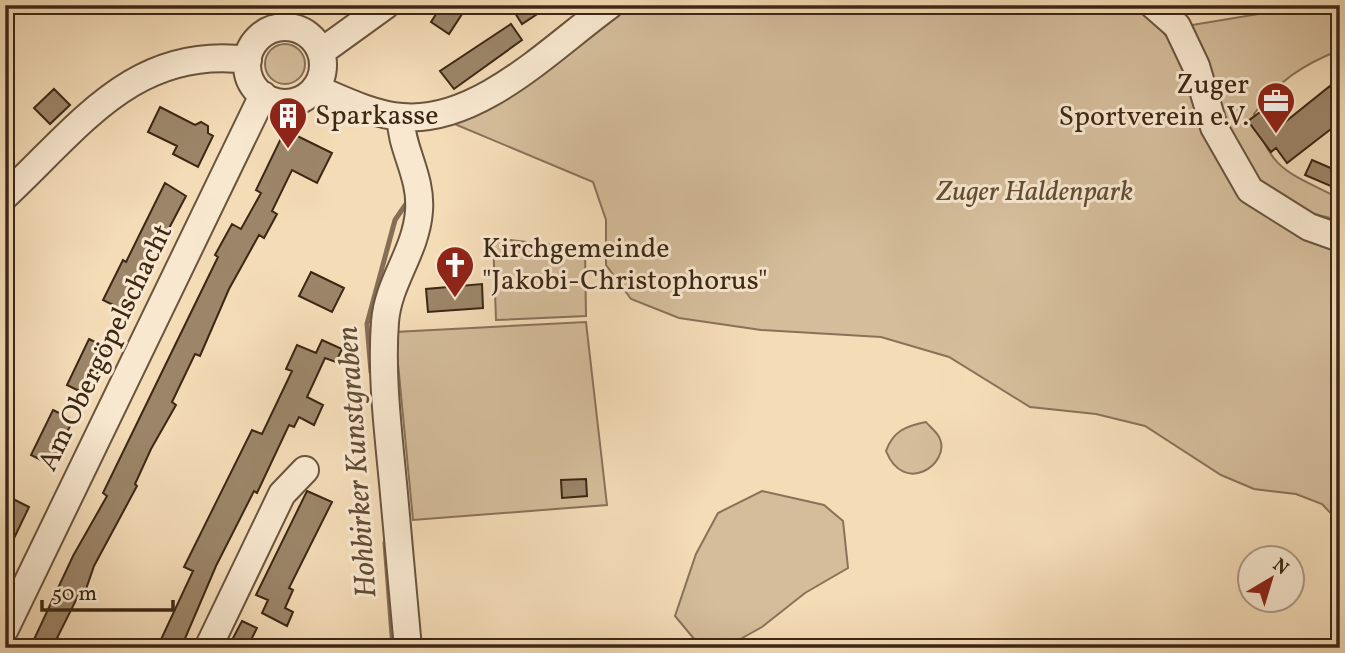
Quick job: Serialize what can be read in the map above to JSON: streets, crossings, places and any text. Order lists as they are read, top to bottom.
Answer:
{
  "streets": {
    "street": ["Am Obergöpelschacht"]
  },
  "water": ["Hohbirker Kunstgraben"],
  "parks": ["Zuger Haldenpark"],
  "places": {
    "office": ["Zuger Sportverein e.V."],
    "building": ["Sparkasse"],
    "church": ["Kirchgemeinde \"Jakobi-Christophorus\""]
  },
  "scale_bar": "50 m",
  "north": "top right"
}
